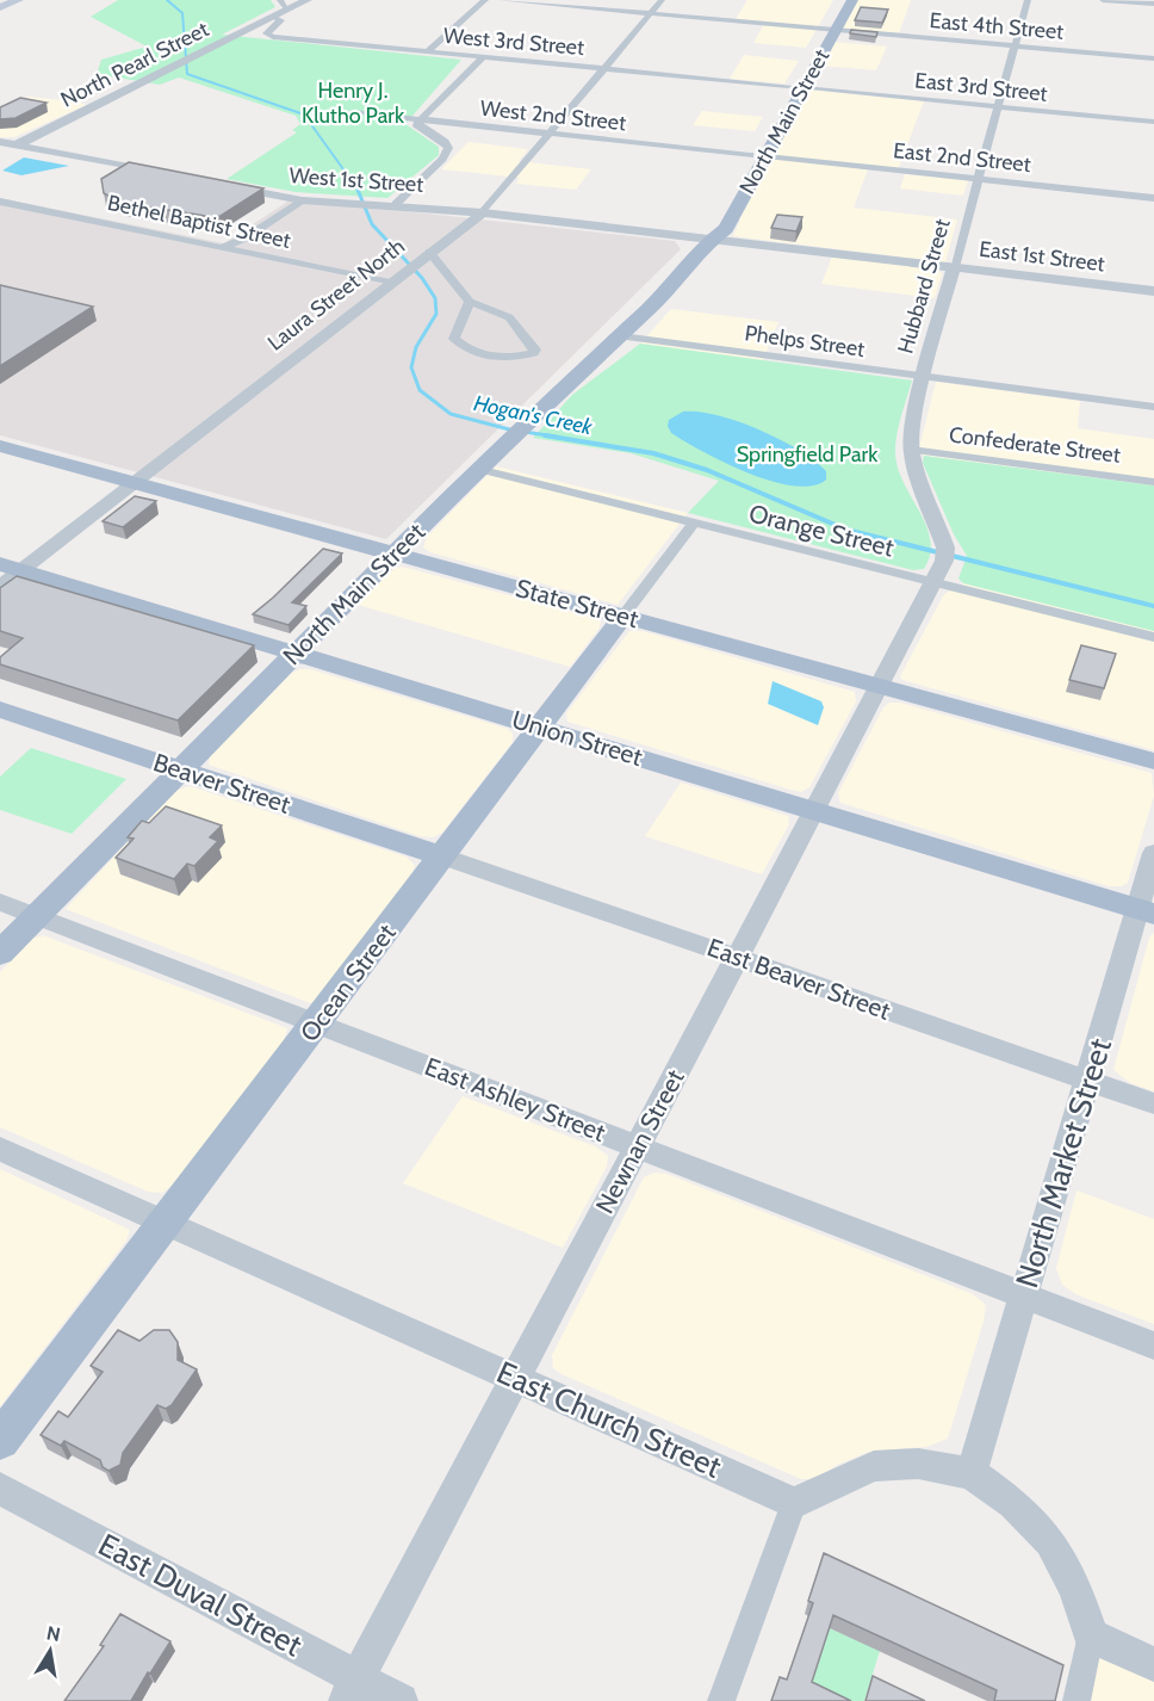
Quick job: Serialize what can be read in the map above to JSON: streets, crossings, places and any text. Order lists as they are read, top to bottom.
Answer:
{
  "streets": {
    "main road": [
      "North Main Street",
      "State Street",
      "Union Street",
      "Beaver Street",
      "Ocean Street"
    ],
    "street": [
      "East 4th Street",
      "West 3rd Street",
      "North Pearl Street",
      "East 3rd Street",
      "West 2nd Street",
      "East 2nd Street",
      "West 1st Street",
      "Bethel Baptist Street",
      "East 1st Street",
      "Hubbard Street",
      "Laura Street North",
      "Phelps Street",
      "Confederate Street",
      "Orange Street",
      "East Beaver Street",
      "East Ashley Street",
      "Newnan Street",
      "North Market Street",
      "East Church Street",
      "East Duval Street"
    ]
  },
  "crossings": [
    ["East 4th Street", "North Main Street"],
    ["East 4th Street", "Hubbard Street"],
    ["East 4th Street", "Laura Street North"],
    ["West 3rd Street", "North Pearl Street"],
    ["West 3rd Street", "East 3rd Street"],
    ["West 3rd Street", "North Main Street"],
    ["West 3rd Street", "Laura Street North"],
    ["East 3rd Street", "North Main Street"],
    ["East 3rd Street", "Hubbard Street"],
    ["West 2nd Street", "North Main Street"],
    ["West 2nd Street", "Laura Street North"],
    ["North Main Street", "East 2nd Street"],
    ["North Main Street", "West 1st Street"],
    ["North Main Street", "East 1st Street"],
    ["North Main Street", "Phelps Street"],
    ["North Main Street", "Orange Street"],
    ["North Main Street", "State Street"],
    ["North Main Street", "Union Street"],
    ["North Main Street", "Beaver Street"],
    ["North Main Street", "East Ashley Street"],
    ["East 2nd Street", "Hubbard Street"],
    ["West 1st Street", "East 1st Street"],
    ["West 1st Street", "Laura Street North"],
    ["Bethel Baptist Street", "Laura Street North"],
    ["East 1st Street", "Hubbard Street"],
    ["Hubbard Street", "Phelps Street"],
    ["Hubbard Street", "Confederate Street"],
    ["Laura Street North", "State Street"],
    ["Laura Street North", "Union Street"],
    ["Orange Street", "Ocean Street"],
    ["Orange Street", "Newnan Street"],
    ["State Street", "Ocean Street"],
    ["State Street", "Newnan Street"],
    ["Union Street", "Ocean Street"],
    ["Union Street", "Newnan Street"],
    ["Union Street", "North Market Street"],
    ["Beaver Street", "East Beaver Street"],
    ["Beaver Street", "Ocean Street"],
    ["East Beaver Street", "Ocean Street"],
    ["East Beaver Street", "Newnan Street"],
    ["East Beaver Street", "North Market Street"],
    ["Ocean Street", "East Ashley Street"],
    ["Ocean Street", "East Church Street"],
    ["East Ashley Street", "Newnan Street"],
    ["East Ashley Street", "North Market Street"],
    ["Newnan Street", "East Church Street"],
    ["Newnan Street", "East Duval Street"]
  ],
  "water": ["Hogan's Creek"],
  "parks": ["Henry J. Klutho Park", "Springfield Park"],
  "north": "top"
}
